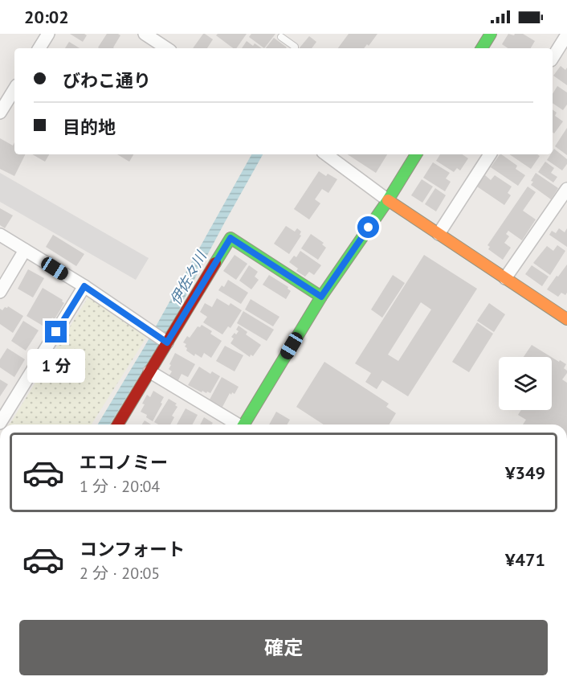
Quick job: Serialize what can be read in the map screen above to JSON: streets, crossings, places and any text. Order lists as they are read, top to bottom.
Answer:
{
  "water": ["伊佐々川"],
  "page": {
    "status": "20:02",
    "banner": ["びわこ通り", "目的地"],
    "bubble": "1 分",
    "list": [
      {
        "name": "エコノミー",
        "note": "1 分 · 20:04",
        "value": "¥349"
      },
      {
        "name": "コンフォート",
        "note": "2 分 · 20:05",
        "value": "¥471"
      }
    ],
    "buttons": "確定"
  }
}
